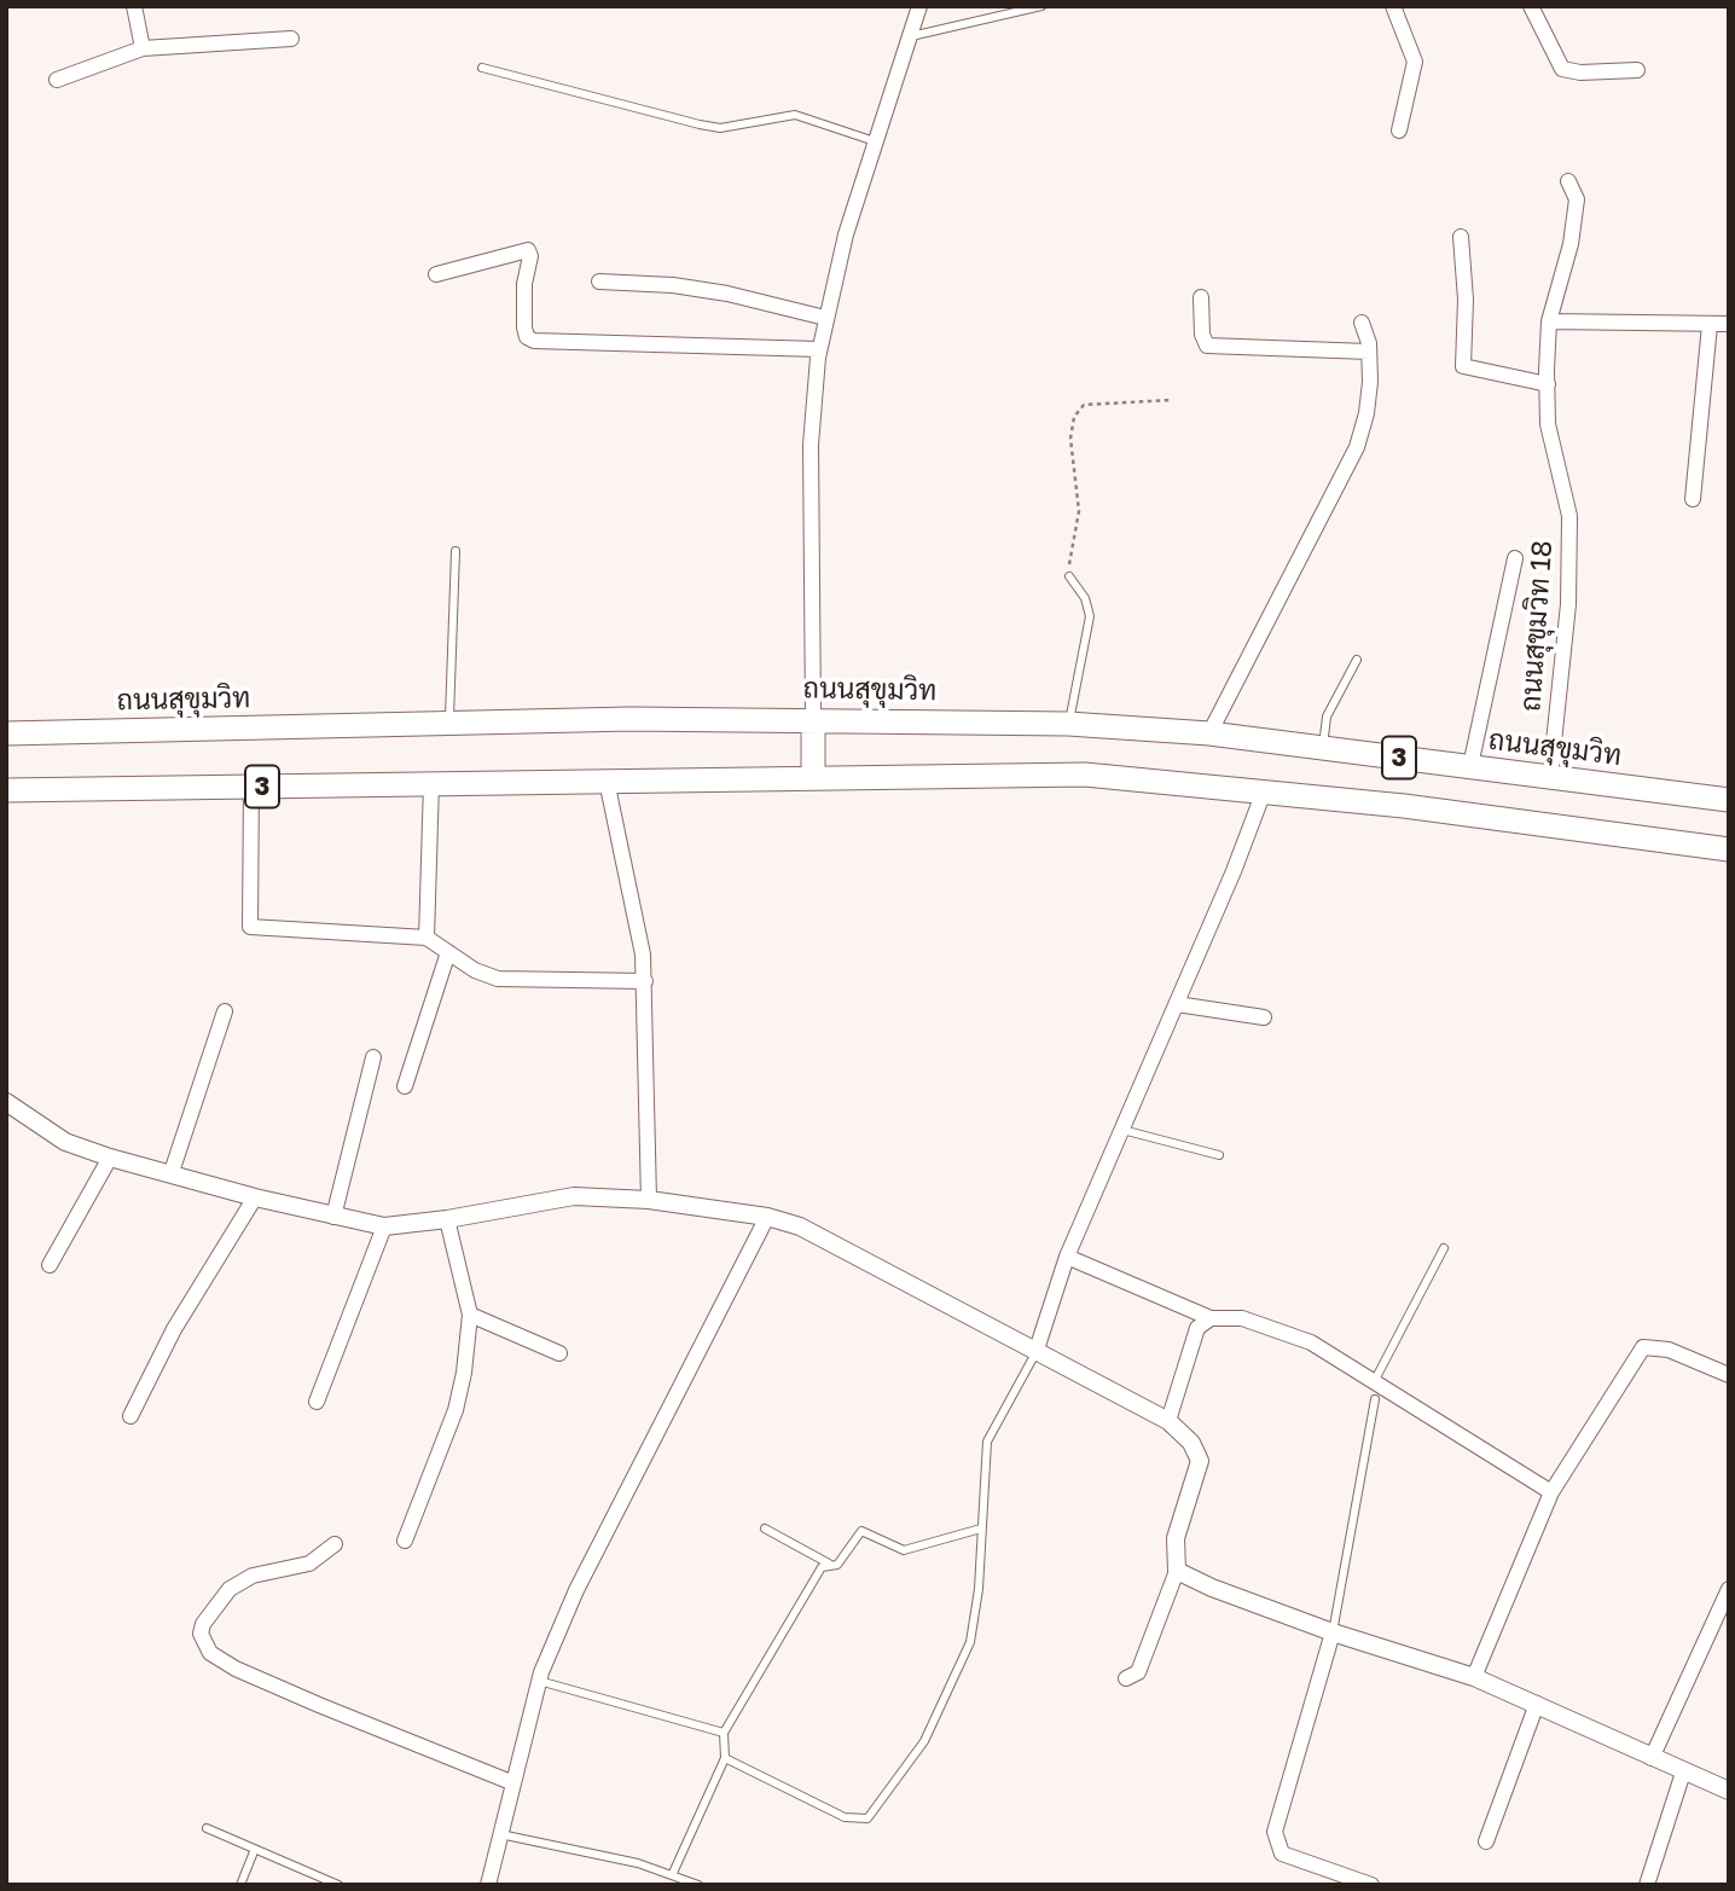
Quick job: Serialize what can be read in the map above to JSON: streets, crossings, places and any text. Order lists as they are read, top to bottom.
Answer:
{
  "streets": {
    "main road": ["ถนนสุขุมวิท", "3"],
    "street": ["ถนนสุขุมวิท 18"]
  },
  "crossings": [
    ["ถนนสุขุมวิท 18", "ถนนสุขุมวิท"]
  ]
}
